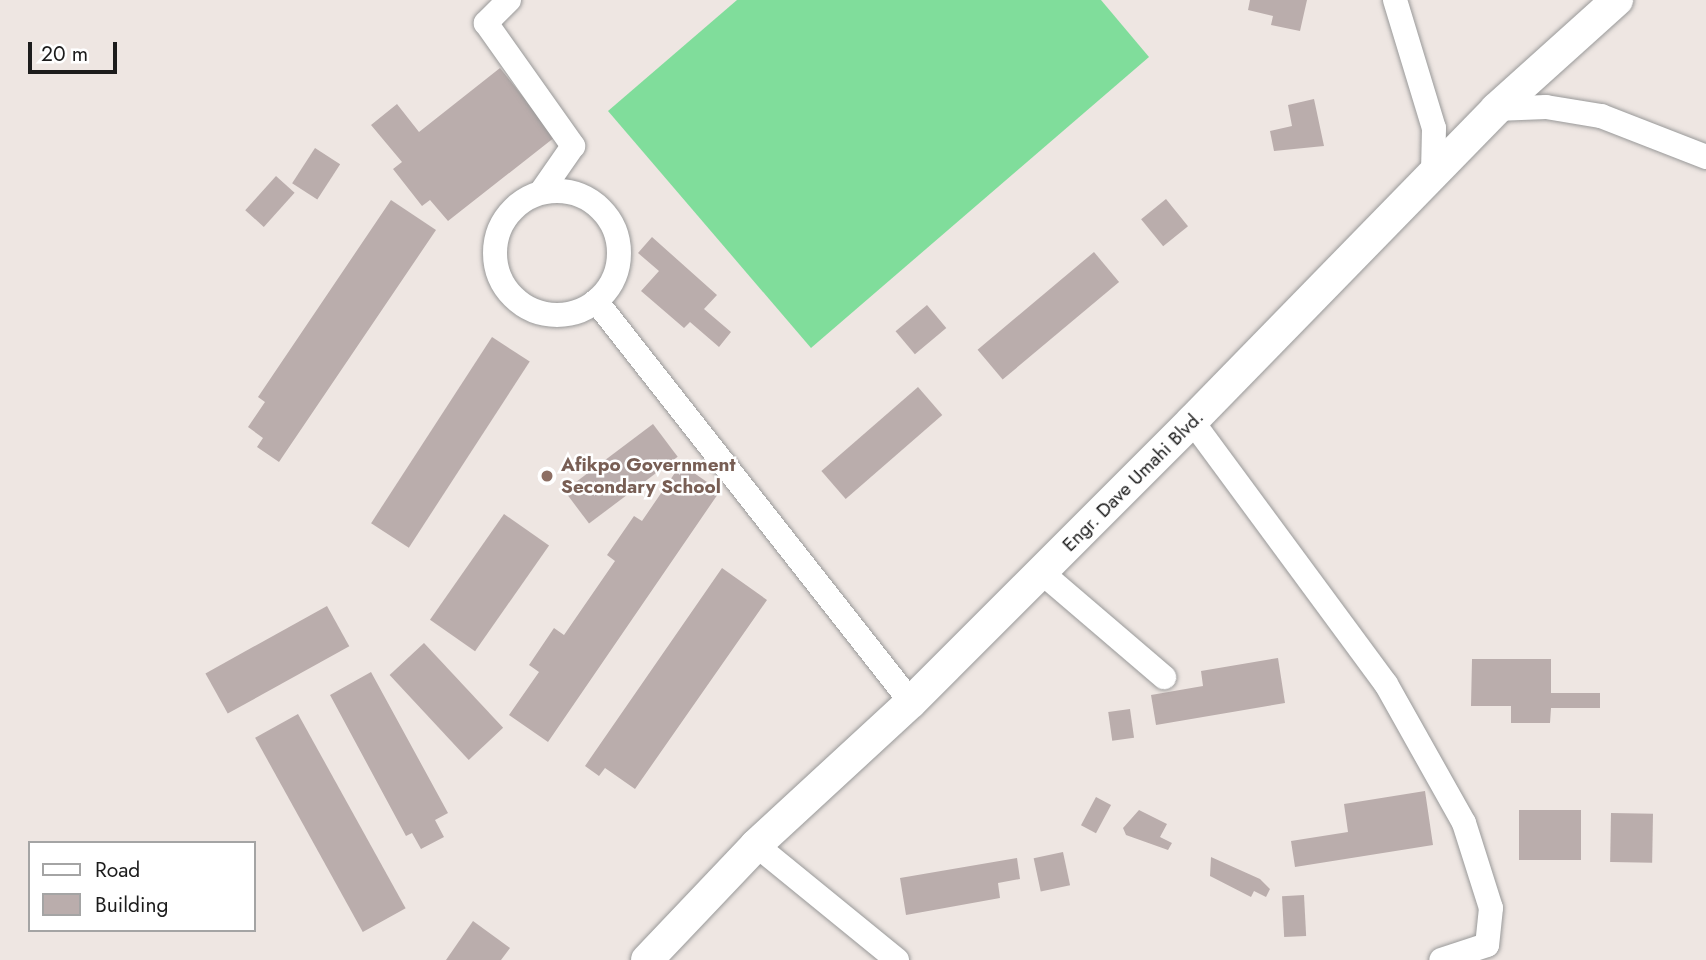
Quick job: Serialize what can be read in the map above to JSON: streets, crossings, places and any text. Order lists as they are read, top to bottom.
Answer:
{
  "streets": {
    "street": ["Engr. Dave Umahi Blvd."]
  },
  "places": ["Afikpo Government Secondary School"],
  "legend": ["Road", "Building"],
  "scale_bar": "20 m"
}
